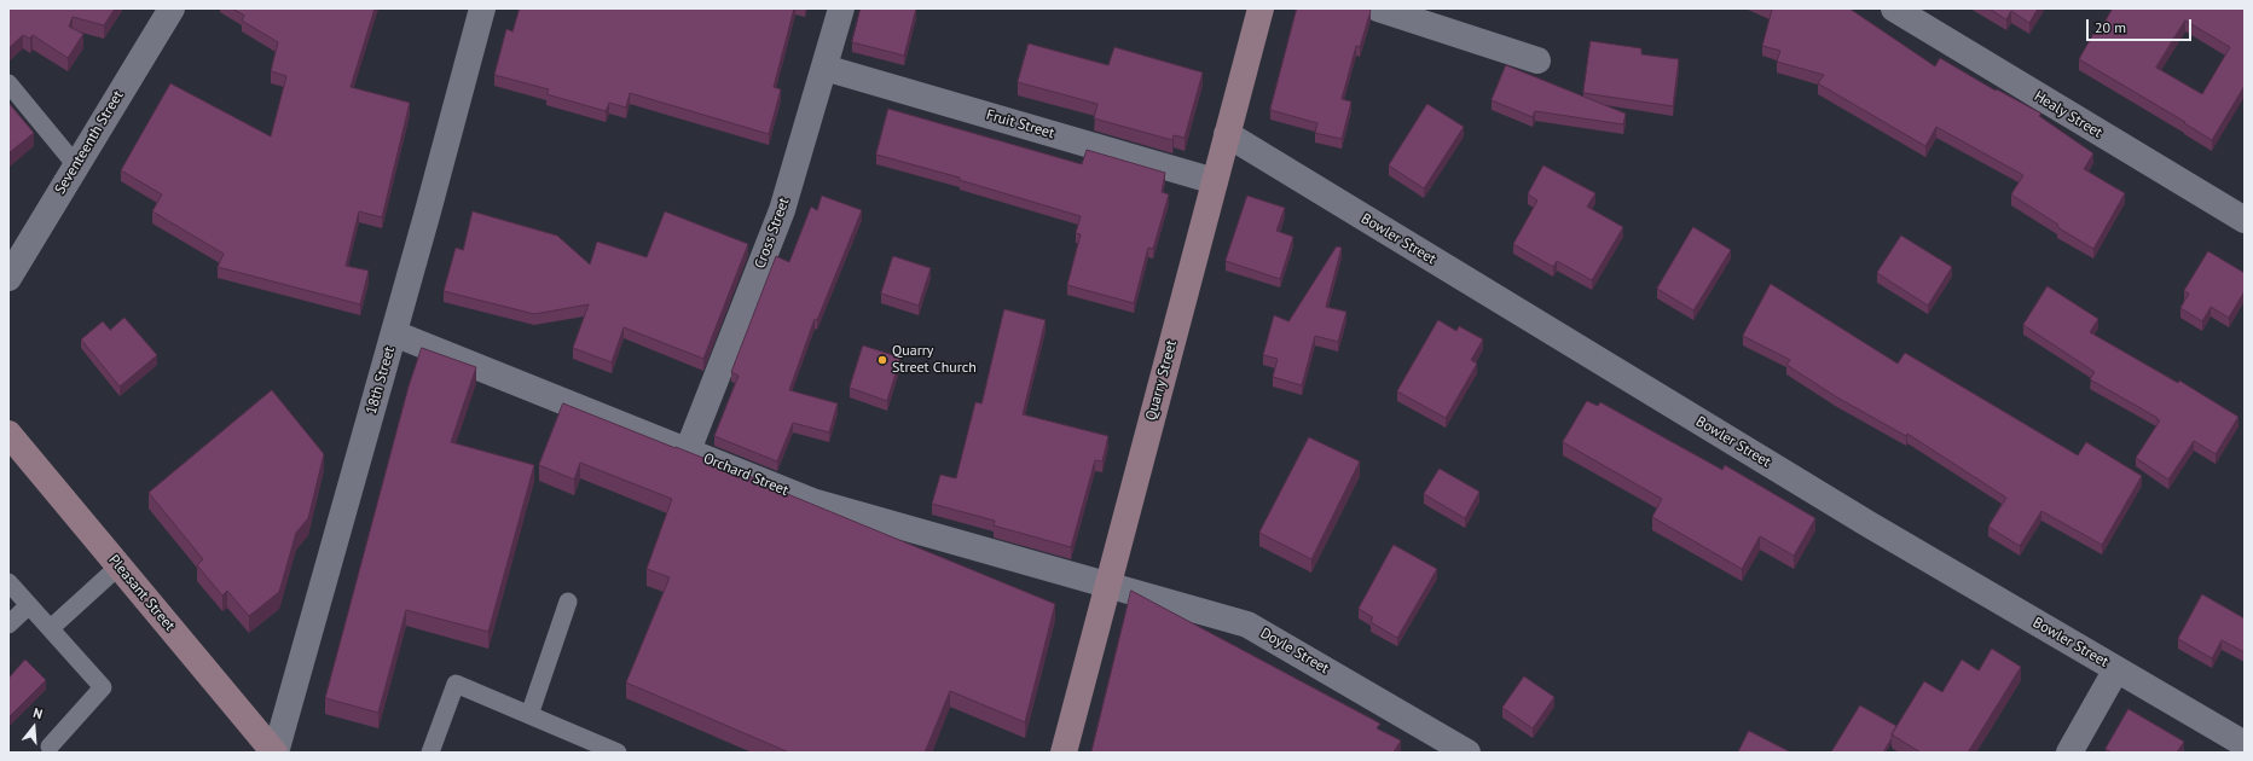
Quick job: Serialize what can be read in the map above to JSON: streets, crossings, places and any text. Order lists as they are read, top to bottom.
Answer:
{
  "streets": {
    "main road": ["Quarry Street", "Pleasant Street"],
    "street": [
      "Healy Street",
      "Fruit Street",
      "Seventeenth Street",
      "Cross Street",
      "Bowler Street",
      "18th Street",
      "Orchard Street",
      "Doyle Street"
    ]
  },
  "crossings": [
    ["Fruit Street", "Cross Street"],
    ["Fruit Street", "Quarry Street"],
    ["Cross Street", "Orchard Street"],
    ["Bowler Street", "Quarry Street"],
    ["18th Street", "Orchard Street"],
    ["18th Street", "Pleasant Street"],
    ["Quarry Street", "Orchard Street"],
    ["Quarry Street", "Doyle Street"],
    ["Orchard Street", "Doyle Street"]
  ],
  "places": ["Quarry Street Church"],
  "scale_bar": "20 m",
  "north": "top"
}
